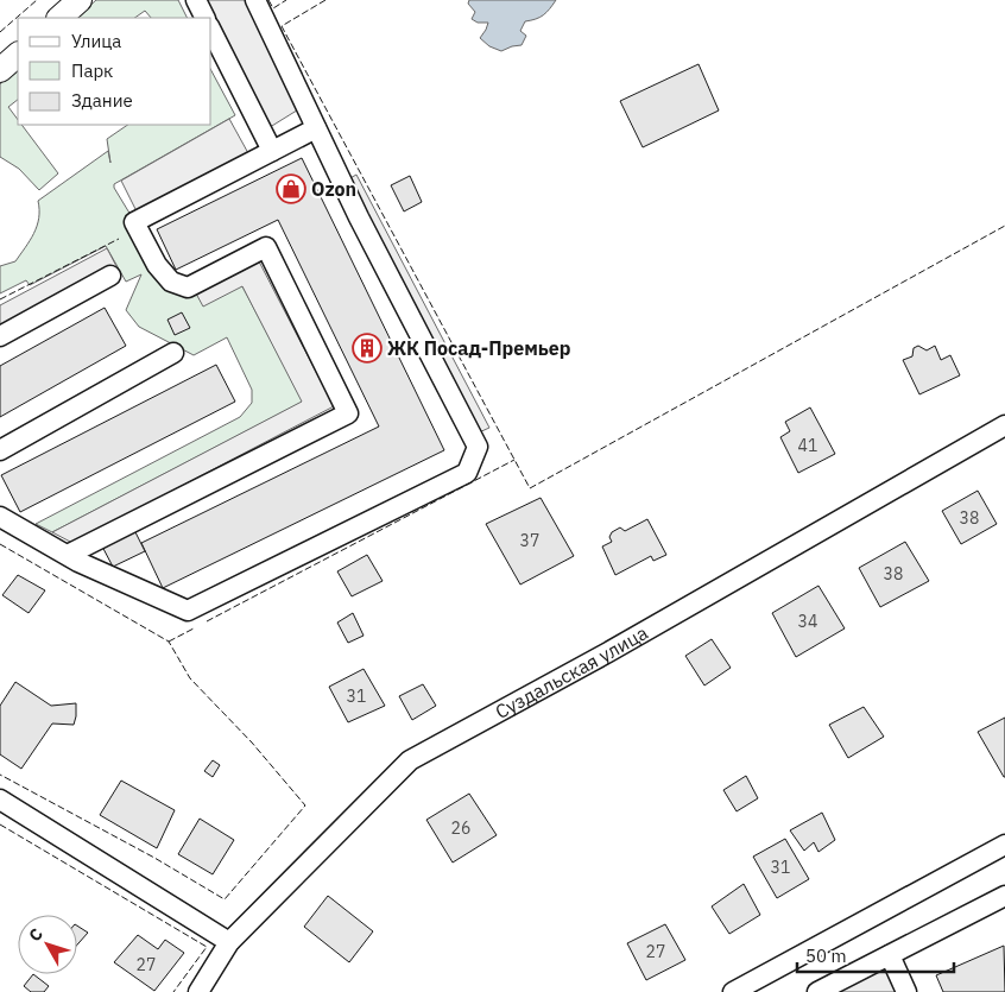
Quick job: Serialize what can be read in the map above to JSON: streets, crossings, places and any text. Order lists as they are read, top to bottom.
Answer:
{
  "streets": {
    "street": ["Суздальская улица"]
  },
  "places": {
    "shop": ["Ozon"],
    "building": ["ЖК Посад-Премьер"]
  },
  "house_numbers": [
    "41",
    "38",
    "37",
    "38",
    "34",
    "31",
    "26",
    "31",
    "27",
    "27"
  ],
  "legend": ["Улица", "Парк", "Здание"],
  "scale_bar": "50 m",
  "north": "top left"
}
